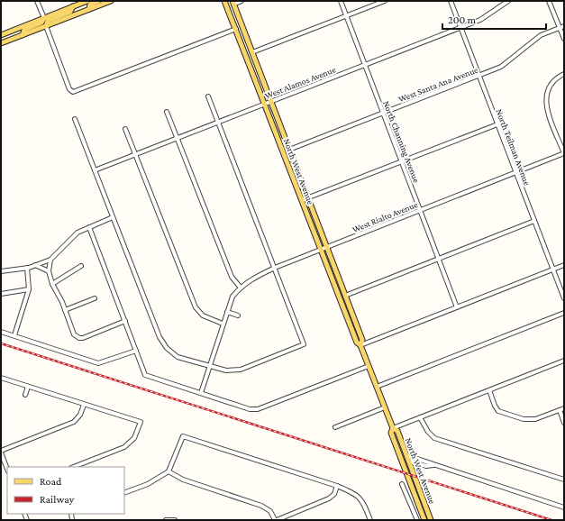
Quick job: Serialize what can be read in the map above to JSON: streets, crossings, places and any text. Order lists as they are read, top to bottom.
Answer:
{
  "streets": {
    "main road": ["North West Avenue"],
    "street": [
      "West Alamos Avenue",
      "West Santa Ana Avenue",
      "North Channing Avenue",
      "North Teilman Avenue",
      "West Rialto Avenue"
    ]
  },
  "crossings": [
    ["West Alamos Avenue", "North Channing Avenue"],
    ["West Alamos Avenue", "North Teilman Avenue"],
    ["West Alamos Avenue", "North West Avenue"],
    ["West Santa Ana Avenue", "North Channing Avenue"],
    ["West Santa Ana Avenue", "North Teilman Avenue"],
    ["West Santa Ana Avenue", "North West Avenue"],
    ["North Channing Avenue", "West Rialto Avenue"],
    ["North Teilman Avenue", "West Rialto Avenue"],
    ["North West Avenue", "West Rialto Avenue"]
  ],
  "legend": ["Road", "Railway"],
  "scale_bar": "200 m"
}
